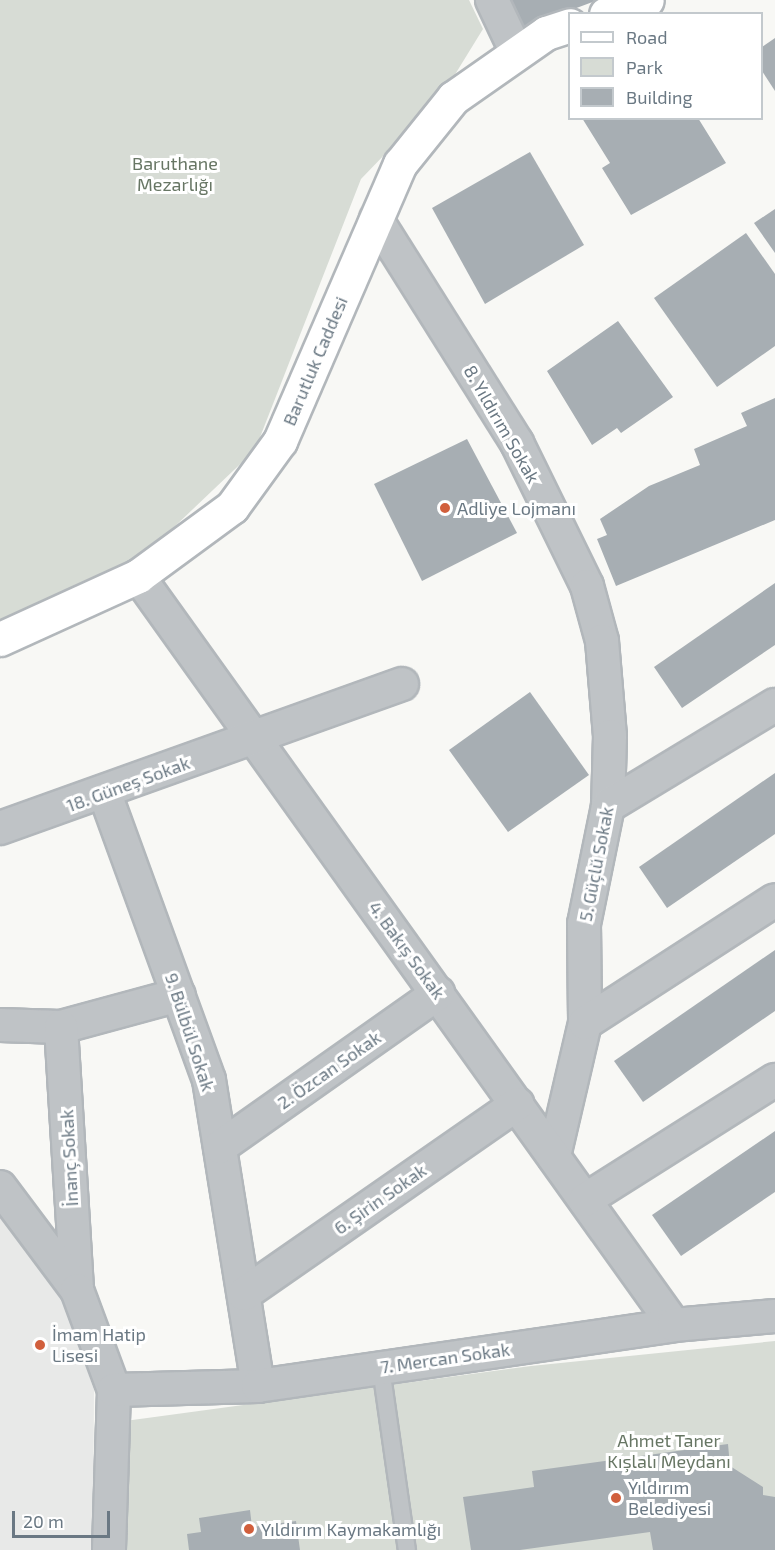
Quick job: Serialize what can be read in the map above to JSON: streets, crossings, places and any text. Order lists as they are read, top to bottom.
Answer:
{
  "streets": {
    "main road": ["Barutluk Caddesi"],
    "street": [
      "8. Yıldırım Sokak",
      "18. Güneş Sokak",
      "5. Güçlü Sokak",
      "4. Bakış Sokak",
      "9. Bülbül Sokak",
      "2. Özcan Sokak",
      "İnanç Sokak",
      "6. Şirin Sokak",
      "7. Mercan Sokak"
    ]
  },
  "crossings": [
    ["Barutluk Caddesi", "8. Yıldırım Sokak"],
    ["Barutluk Caddesi", "4. Bakış Sokak"],
    ["8. Yıldırım Sokak", "5. Güçlü Sokak"],
    ["18. Güneş Sokak", "4. Bakış Sokak"],
    ["18. Güneş Sokak", "9. Bülbül Sokak"],
    ["5. Güçlü Sokak", "4. Bakış Sokak"],
    ["4. Bakış Sokak", "2. Özcan Sokak"],
    ["4. Bakış Sokak", "6. Şirin Sokak"],
    ["4. Bakış Sokak", "7. Mercan Sokak"],
    ["9. Bülbül Sokak", "2. Özcan Sokak"],
    ["9. Bülbül Sokak", "6. Şirin Sokak"],
    ["9. Bülbül Sokak", "7. Mercan Sokak"]
  ],
  "parks": ["Baruthane Mezarlığı", "Ahmet Taner Kışlalı Meydanı"],
  "places": [
    "Adliye Lojmanı",
    "İmam Hatip Lisesi",
    "Yıldırım Belediyesi",
    "Yıldırım Kaymakamlığı"
  ],
  "legend": ["Road", "Park", "Building"],
  "scale_bar": "20 m"
}
